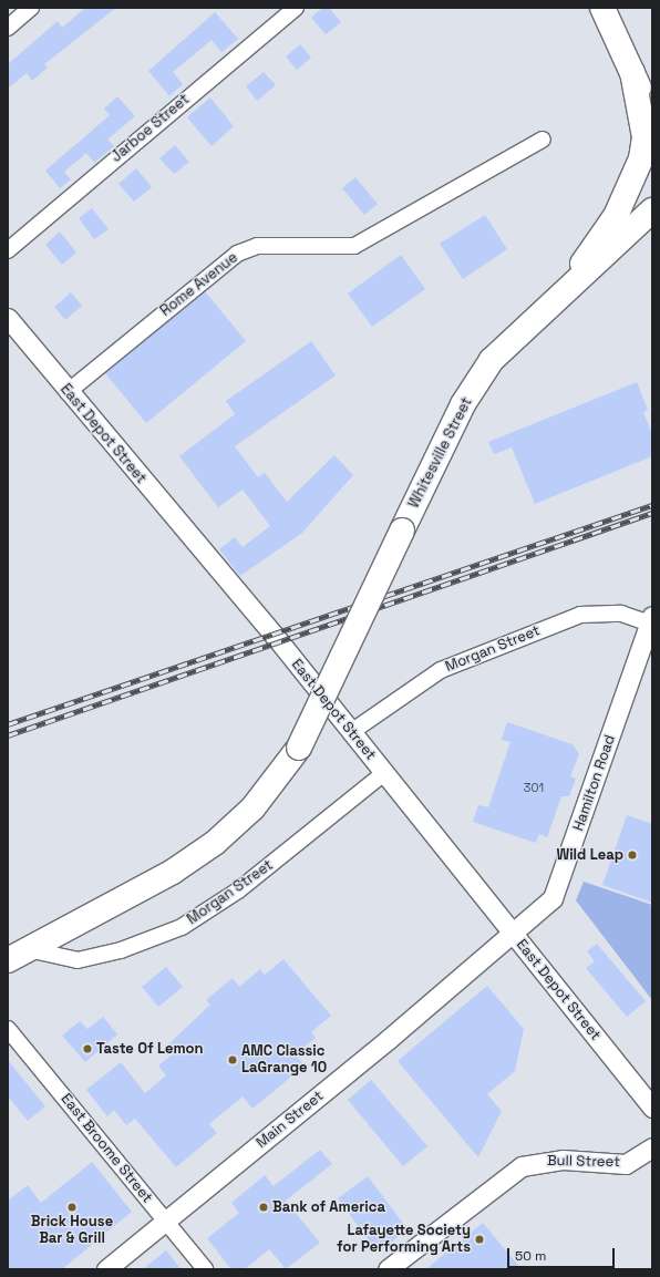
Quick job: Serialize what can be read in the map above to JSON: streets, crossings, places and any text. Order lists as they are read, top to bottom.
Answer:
{
  "streets": {
    "highway": ["Whitesville Street", "Morgan Street"],
    "street": [
      "Jarboe Street",
      "Rome Avenue",
      "East Depot Street",
      "Hamilton Road",
      "Main Street",
      "East Broome Street",
      "Bull Street"
    ]
  },
  "crossings": [
    ["Rome Avenue", "East Depot Street"],
    ["East Depot Street", "Morgan Street"],
    ["East Depot Street", "Hamilton Road"],
    ["East Depot Street", "Main Street"],
    ["Whitesville Street", "Morgan Street"],
    ["Morgan Street", "Hamilton Road"],
    ["Hamilton Road", "Main Street"],
    ["Main Street", "East Broome Street"]
  ],
  "places": [
    "Wild Leap",
    "Taste Of Lemon",
    "AMC Classic LaGrange 10",
    "Brick House Bar & Grill",
    "Bank of America",
    "Lafayette Society for Performing Arts"
  ],
  "house_numbers": ["301"],
  "scale_bar": "50 m"
}
